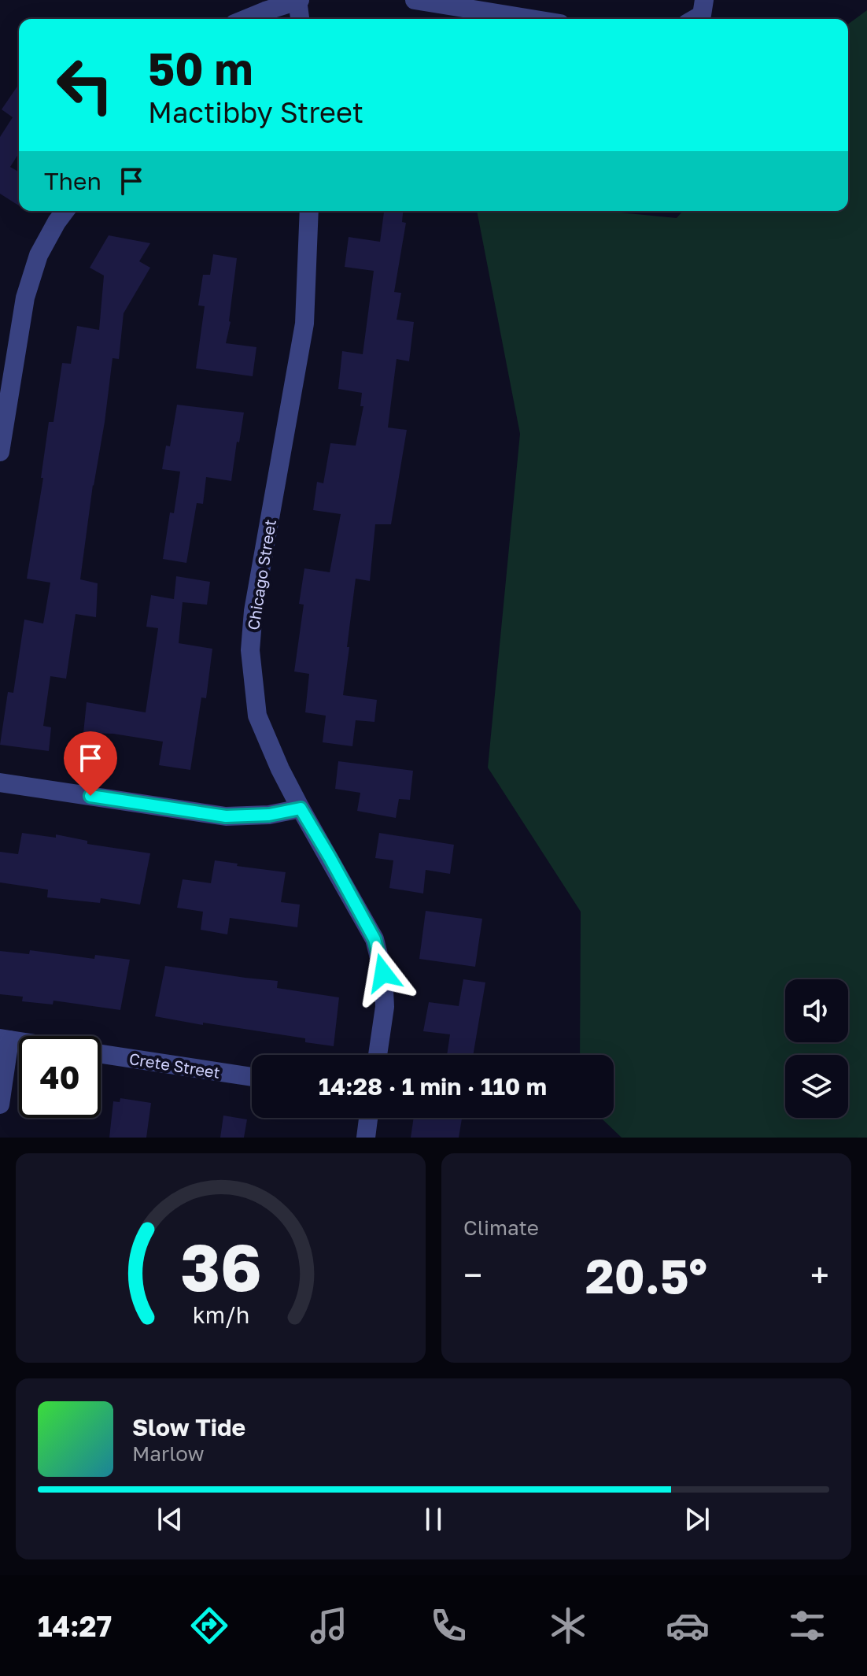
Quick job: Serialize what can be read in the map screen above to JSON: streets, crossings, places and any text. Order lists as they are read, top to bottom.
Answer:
{
  "streets": {
    "street": ["Chicago Street", "Crete Street"]
  },
  "page": {
    "turn": ["50 m", "Mactibby Street"],
    "then": "Then",
    "limit": "40",
    "trip": "14:28 · 1 min · 110 m",
    "tile": "Climate",
    "heat": ["−", "20.5°", "+"],
    "song": ["Slow Tide", "Marlow"],
    "tabs": "14:27",
    "gauge": ["36", "km/h"]
  }
}
